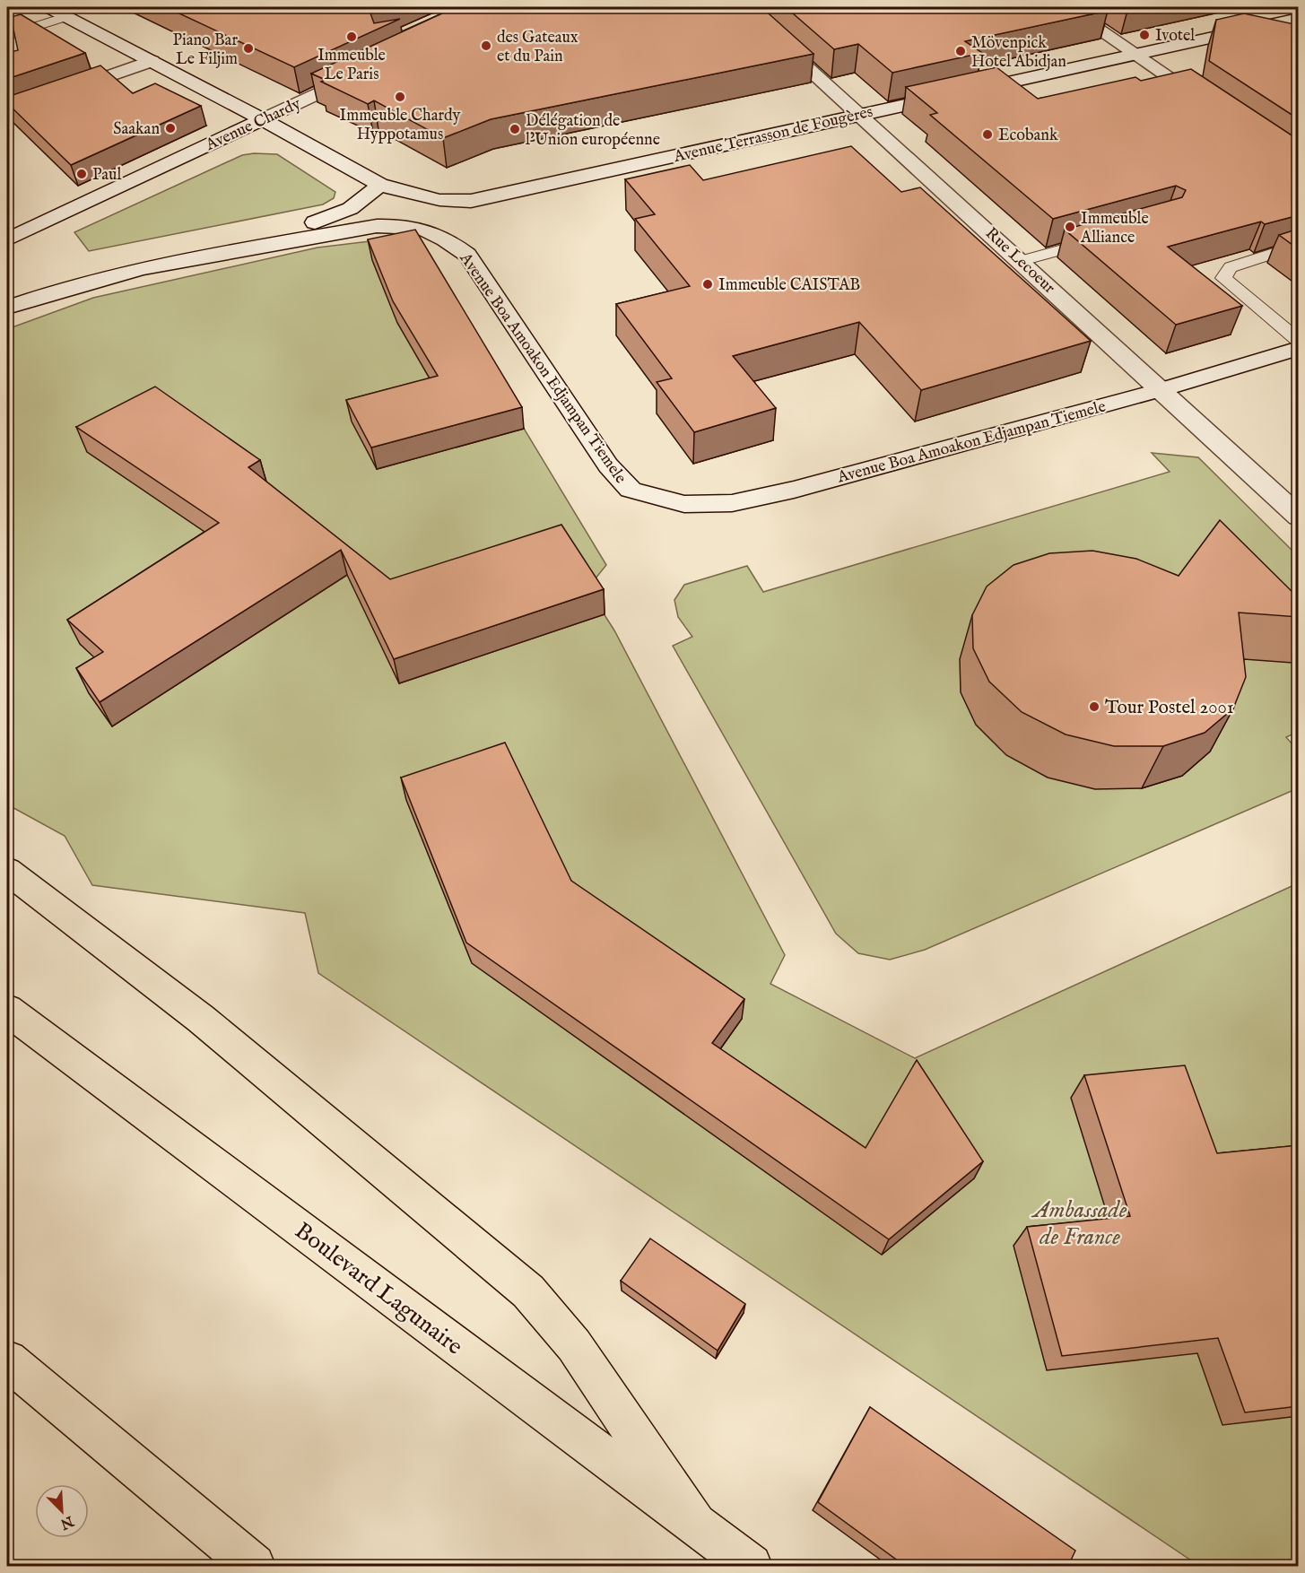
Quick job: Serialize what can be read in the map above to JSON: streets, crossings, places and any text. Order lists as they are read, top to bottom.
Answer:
{
  "streets": {
    "highway": ["Boulevard Lagunaire"],
    "street": [
      "Avenue Chardy",
      "Avenue Terrasson de Fougères",
      "Rue Lecoeur",
      "Avenue Boa Amoakon Edjampan Tiemele"
    ]
  },
  "crossings": [
    ["Avenue Chardy", "Avenue Terrasson de Fougères"],
    ["Avenue Terrasson de Fougères", "Rue Lecoeur"],
    ["Rue Lecoeur", "Avenue Boa Amoakon Edjampan Tiemele"]
  ],
  "parks": ["Ambassade de France"],
  "places": [
    "Ivotel",
    "Immeuble Le Paris",
    "des Gateaux et du Pain",
    "Piano Bar Le Filjim",
    "Mövenpick Hotel Abidjan",
    "Immeuble Chardy Hyppotamus",
    "Saakan",
    "Délégation de l’Union européenne",
    "Ecobank",
    "Paul",
    "Immeuble Alliance",
    "Immeuble CAISTAB",
    "Tour Postel 2001"
  ],
  "north": "bottom right"
}
